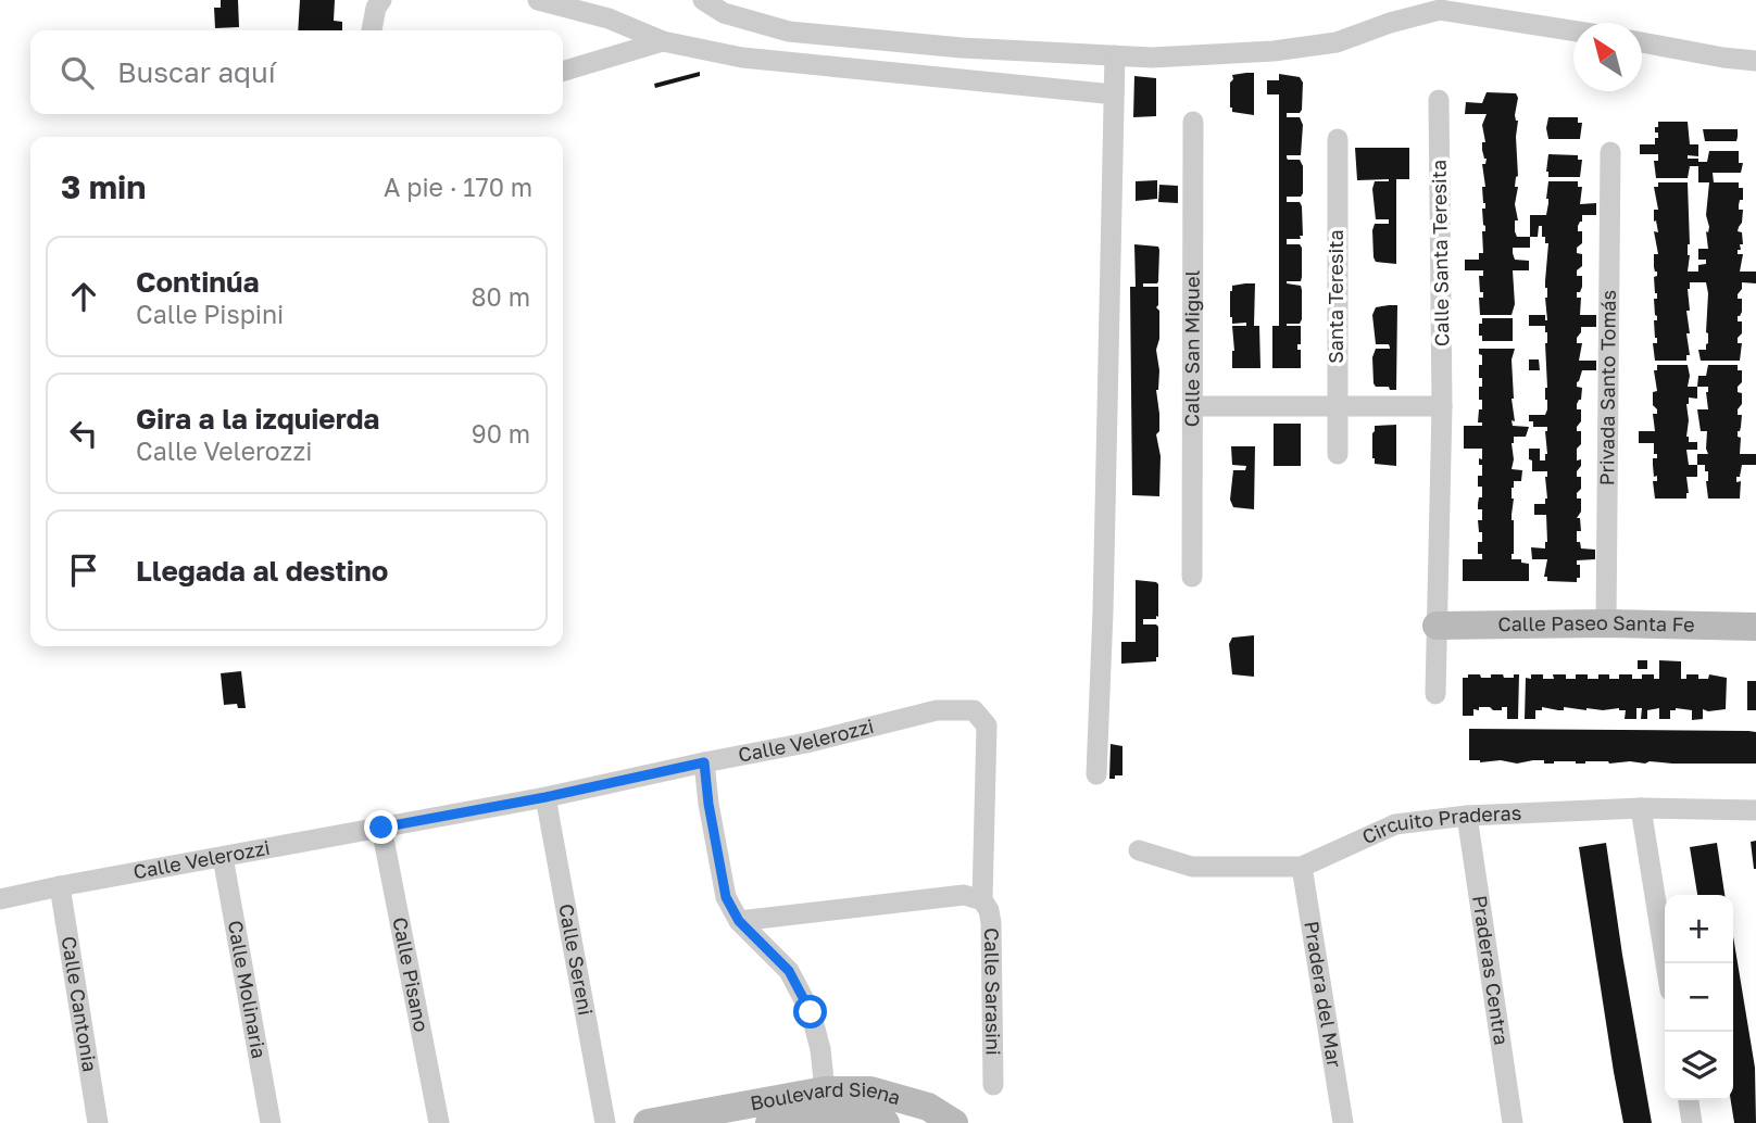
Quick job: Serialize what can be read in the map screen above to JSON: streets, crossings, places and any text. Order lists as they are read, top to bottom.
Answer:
{
  "streets": {
    "street": [
      "Calle Santa Teresita",
      "Santa Teresita",
      "Calle San Miguel",
      "Privada Santo Tomás",
      "Calle Paseo Santa Fe",
      "Calle Velerozzi",
      "Circuito Praderas",
      "Calle Sereni",
      "Praderas Centra",
      "Calle Pisano",
      "Calle Molinaria",
      "Calle Sarasini",
      "Pradera del Mar",
      "Calle Cantonia",
      "Boulevard Siena"
    ]
  },
  "crossings": [
    ["Calle Santa Teresita", "Calle Paseo Santa Fe"],
    ["Privada Santo Tomás", "Calle Paseo Santa Fe"],
    ["Calle Velerozzi", "Calle Sereni"],
    ["Calle Velerozzi", "Calle Pisano"],
    ["Calle Velerozzi", "Calle Molinaria"],
    ["Calle Velerozzi", "Calle Sarasini"],
    ["Calle Velerozzi", "Calle Cantonia"],
    ["Circuito Praderas", "Praderas Centra"],
    ["Circuito Praderas", "Pradera del Mar"]
  ],
  "north": "top left",
  "page": {
    "search": "Buscar aquí",
    "heading": ["3 min", "A pie · 170 m"],
    "list": [
      ["Continúa", "Calle Pispini", "80 m"],
      ["Gira a la izquierda", "Calle Velerozzi", "90 m"],
      "Llegada al destino"
    ],
    "map_buttons": ["+", "−"]
  }
}
